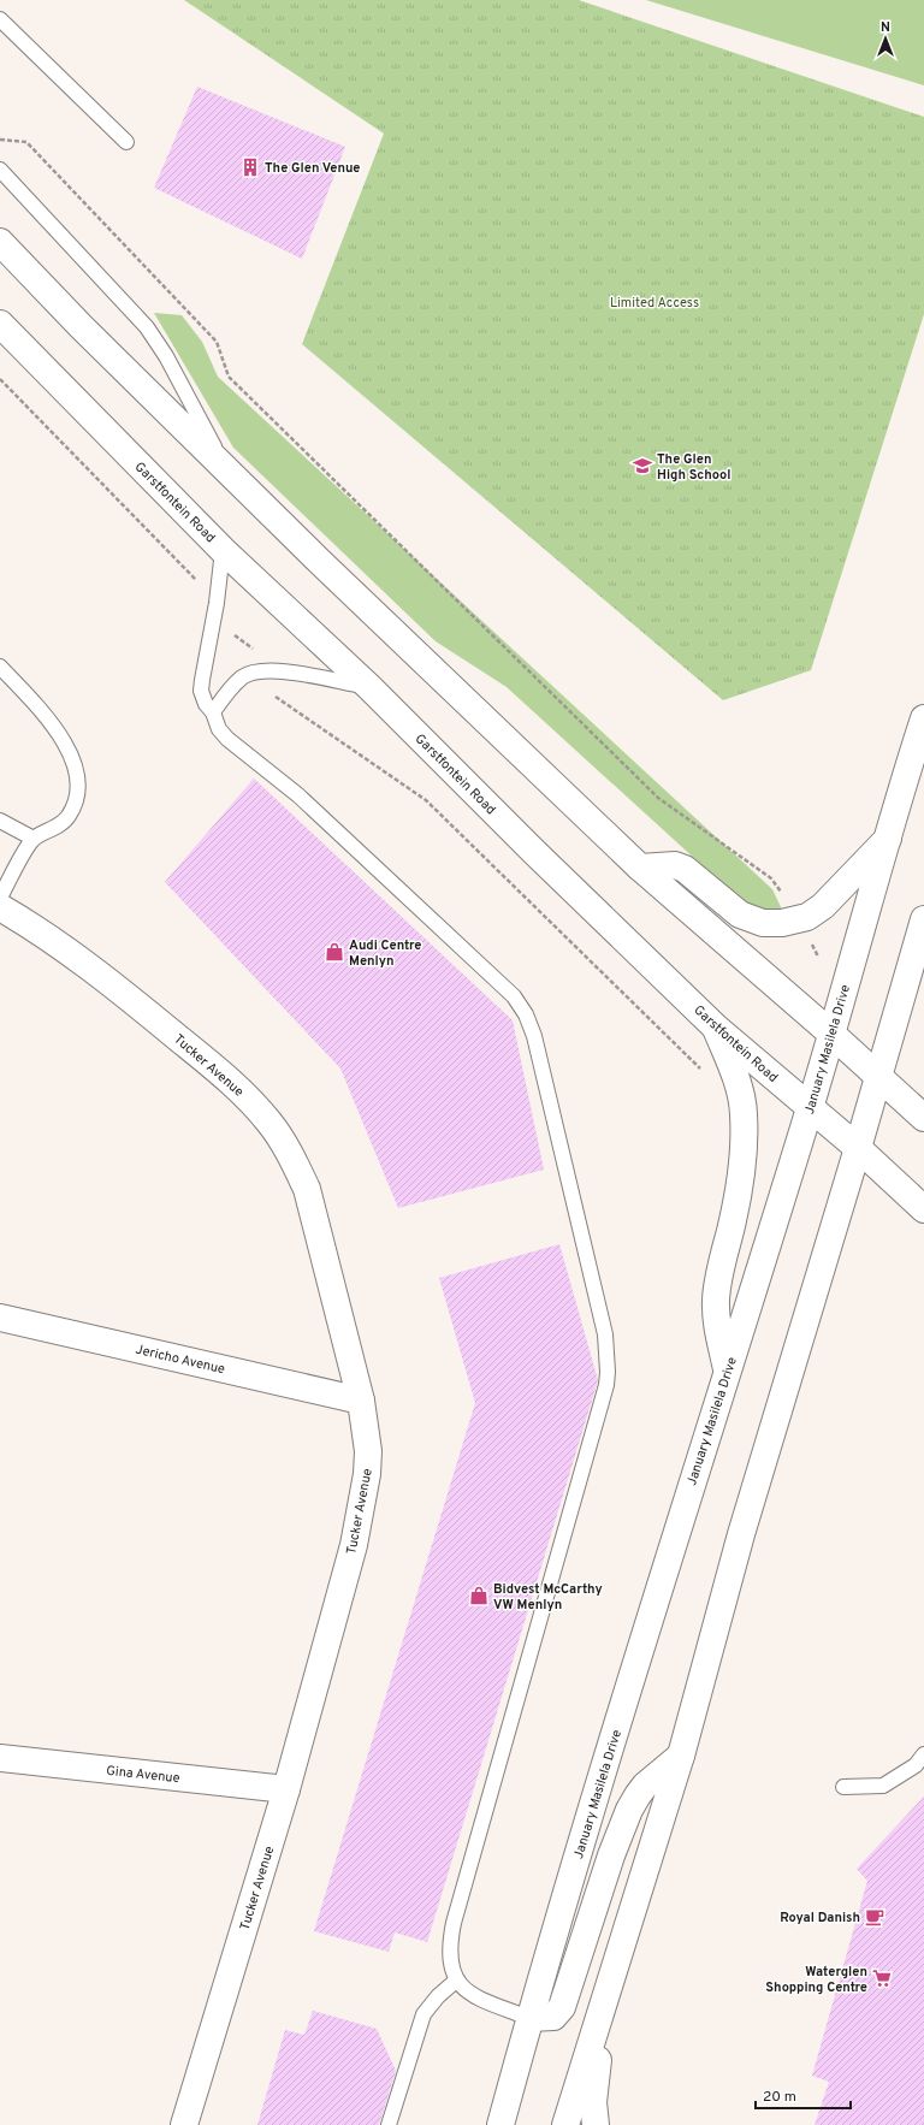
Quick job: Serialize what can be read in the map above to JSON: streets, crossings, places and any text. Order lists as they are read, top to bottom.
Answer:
{
  "streets": {
    "main road": [
      "Garstfontein Road",
      "January Masilela Drive",
      "Tucker Avenue",
      "Jericho Avenue",
      "Gina Avenue"
    ]
  },
  "crossings": [
    ["Garstfontein Road", "January Masilela Drive"],
    ["Tucker Avenue", "Jericho Avenue"],
    ["Tucker Avenue", "Gina Avenue"]
  ],
  "parks": ["Limited Access"],
  "places": {
    "building": ["The Glen Venue"],
    "school or university": ["The Glen High School"],
    "shop": ["Audi Centre Menlyn", "Bidvest McCarthy VW Menlyn"],
    "cafe": ["Royal Danish"],
    "supermarket": ["Waterglen Shopping Centre"]
  },
  "scale_bar": "20 m",
  "north": "top"
}
